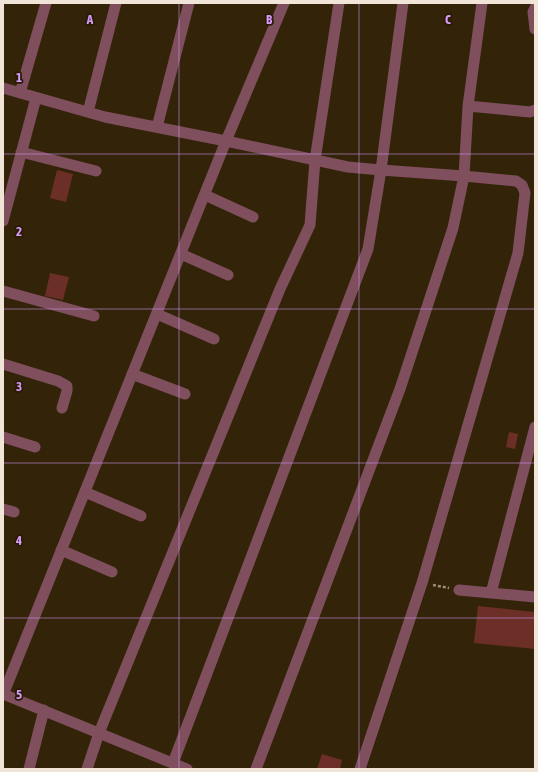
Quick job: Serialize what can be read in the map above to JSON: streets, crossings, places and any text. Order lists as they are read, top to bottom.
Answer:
{
  "grid": {
    "columns": ["A", "B", "C"],
    "rows": [
      "1",
      "2",
      "3",
      "4",
      "5"
    ]
  }
}
